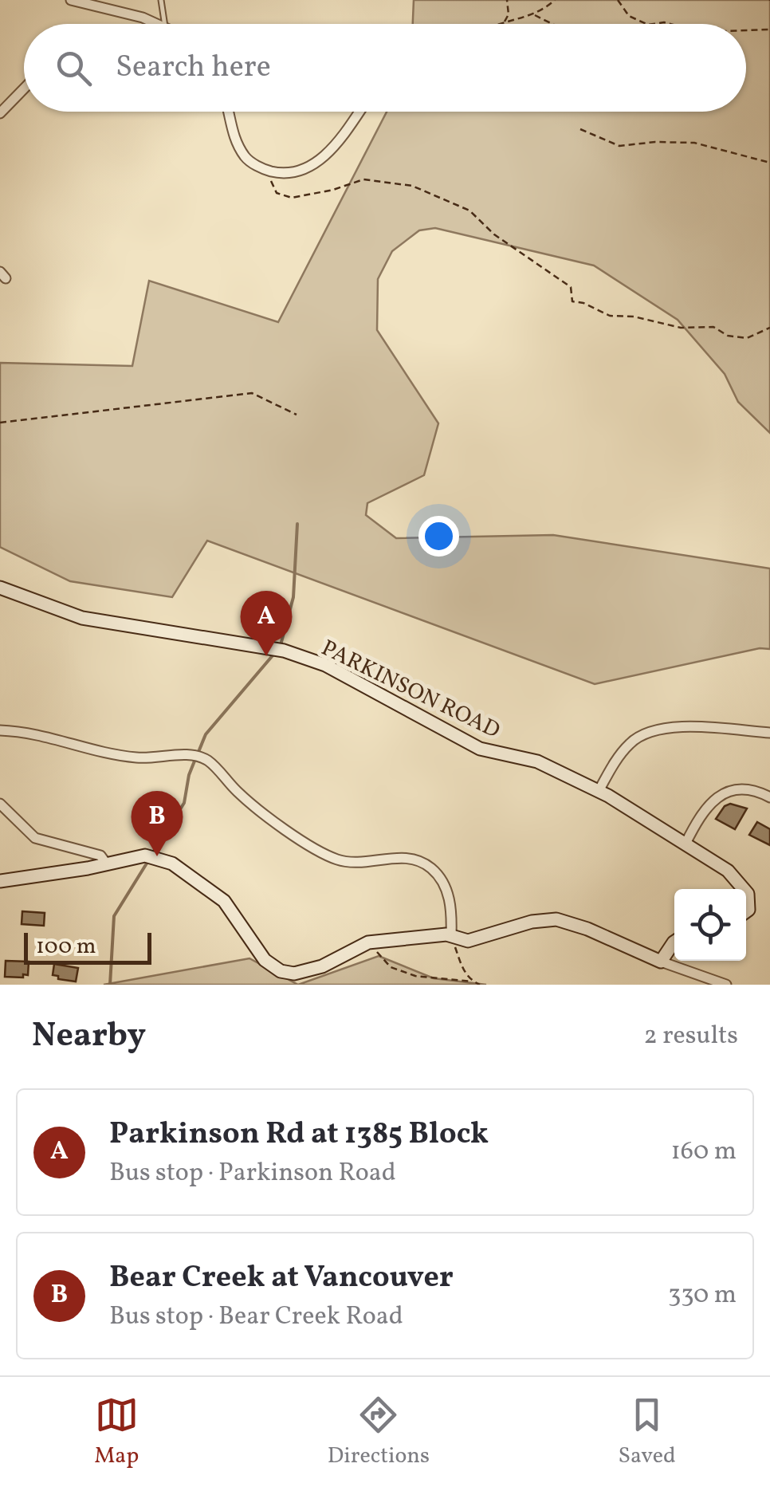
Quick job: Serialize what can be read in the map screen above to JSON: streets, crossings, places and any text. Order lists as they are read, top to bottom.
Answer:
{
  "streets": {
    "street": ["PARKINSON ROAD"]
  },
  "scale_bar": "100 m",
  "page": {
    "search": "Search here",
    "pins": ["A", "B"],
    "scale": "100 m",
    "heading": ["Nearby", "2 results"],
    "list": [
      {
        "mark": "A",
        "name": "Parkinson Rd at 1385 Block",
        "note": "Bus stop · Parkinson Road",
        "value": "160 m"
      },
      {
        "mark": "B",
        "name": "Bear Creek at Vancouver",
        "note": "Bus stop · Bear Creek Road",
        "value": "330 m"
      }
    ],
    "nav": ["Map", "Directions", "Saved"]
  }
}
